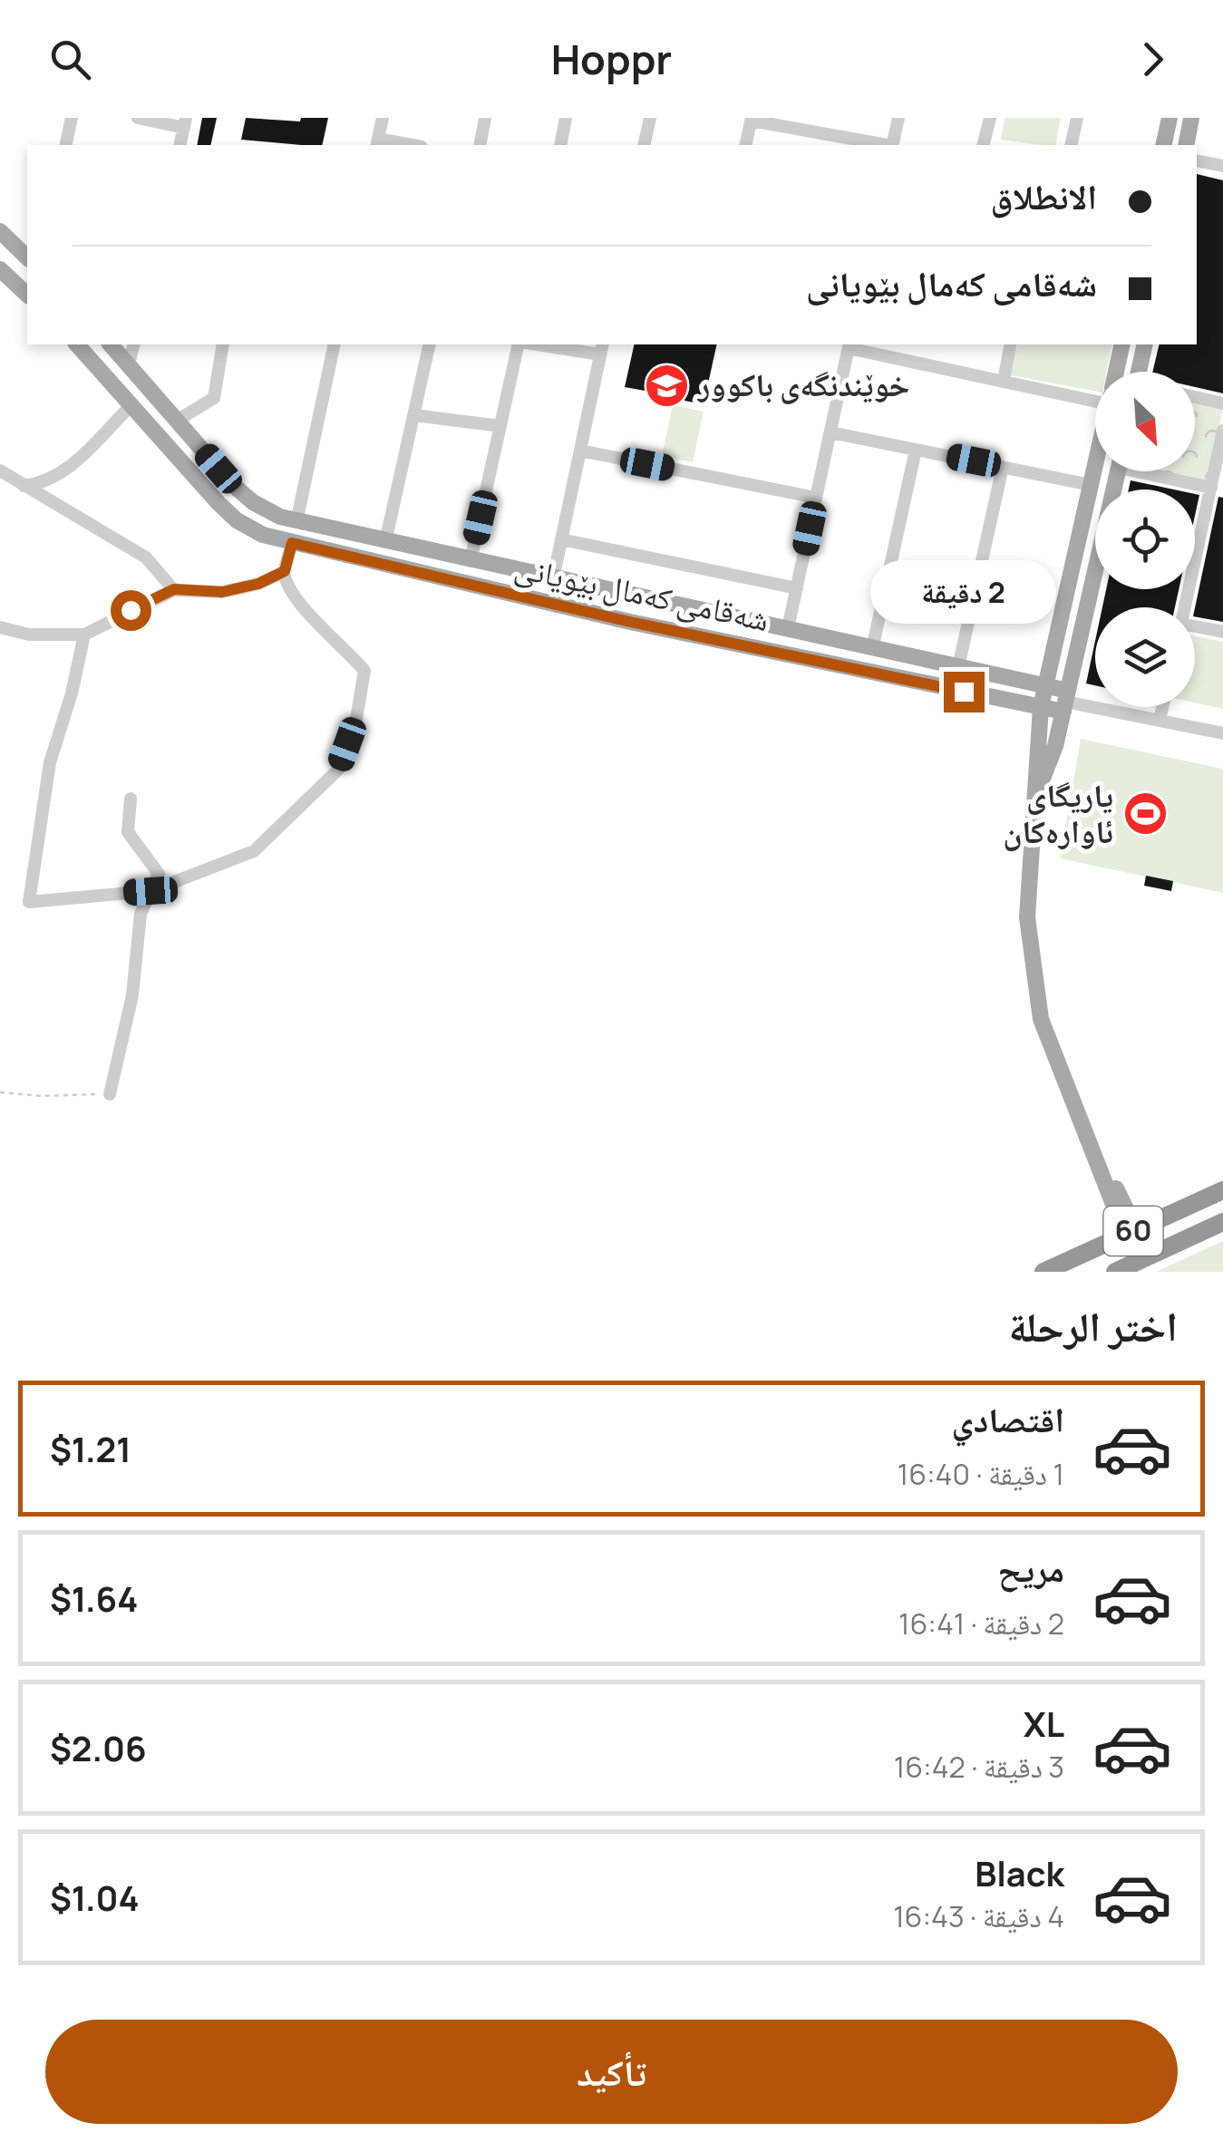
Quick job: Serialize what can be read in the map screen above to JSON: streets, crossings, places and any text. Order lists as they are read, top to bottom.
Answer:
{
  "streets": {
    "highway": ["60"],
    "main road": ["شەقامی کەمال بێویانی"]
  },
  "places": {
    "school or university": ["خوێندنگەی باکوور"],
    "sports": ["یاریگای ئاوارەکان"]
  },
  "north": "bottom right",
  "page": {
    "header": "Hoppr",
    "banner": ["الانطلاق", "شەقامی کەمال بێویانی"],
    "bubble": "2 دقيقة",
    "heading": "اختر الرحلة",
    "list": [
      {
        "name": "اقتصادي",
        "note": "1 دقيقة · 16:40",
        "value": "$1.21"
      },
      {
        "name": "مريح",
        "note": "2 دقيقة · 16:41",
        "value": "$1.64"
      },
      {
        "name": "XL",
        "note": "3 دقيقة · 16:42",
        "value": "$2.06"
      },
      {
        "name": "Black",
        "note": "4 دقيقة · 16:43",
        "value": "$1.04"
      }
    ],
    "buttons": "تأكيد"
  }
}
